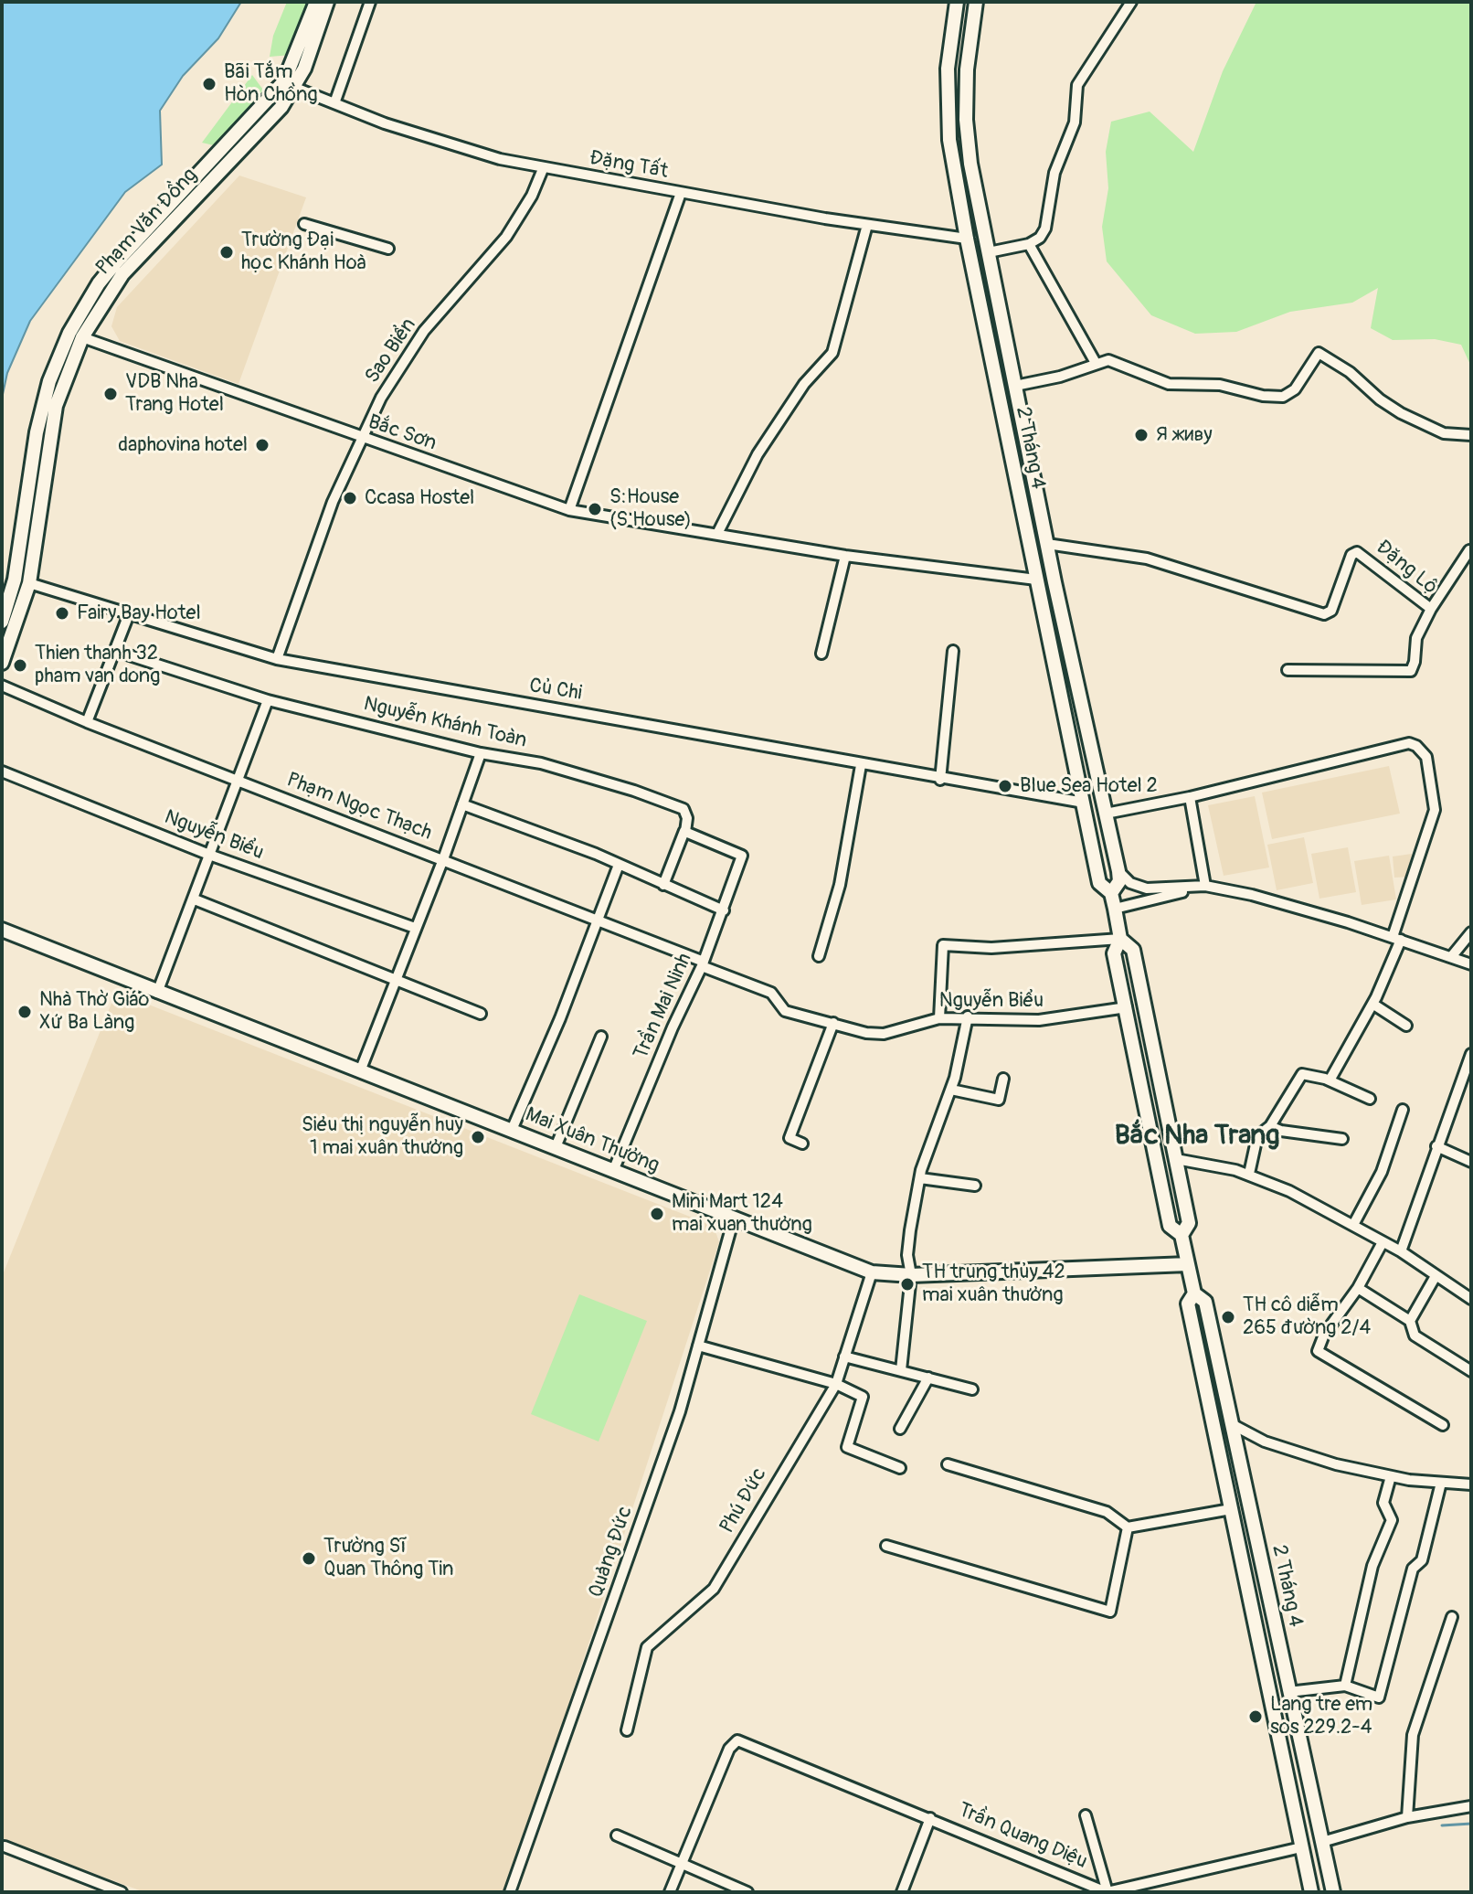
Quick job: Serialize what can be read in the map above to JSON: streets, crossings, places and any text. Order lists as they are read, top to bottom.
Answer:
{
  "streets": {
    "main road": ["Phạm Văn Đồng", "2 Tháng 4", "Mai Xuân Thưởng"],
    "street": [
      "Đặng Tất",
      "Sao Biển",
      "Bắc Sơn",
      "Đặng Lộ",
      "Củ Chi",
      "Nguyễn Khánh Toàn",
      "Phạm Ngọc Thạch",
      "Nguyễn Biểu",
      "Trần Mai Ninh",
      "Phú Đức",
      "Quảng Đức",
      "Trần Quang Diệu"
    ]
  },
  "crossings": [
    ["Đặng Tất", "Phạm Văn Đồng"],
    ["Đặng Tất", "Sao Biển"],
    ["Đặng Tất", "2 Tháng 4"],
    ["Phạm Văn Đồng", "Bắc Sơn"],
    ["Phạm Văn Đồng", "Củ Chi"],
    ["Sao Biển", "Bắc Sơn"],
    ["Sao Biển", "Củ Chi"],
    ["Bắc Sơn", "2 Tháng 4"],
    ["2 Tháng 4", "Đặng Lộ"],
    ["2 Tháng 4", "Củ Chi"],
    ["2 Tháng 4", "Nguyễn Biểu"],
    ["2 Tháng 4", "Mai Xuân Thưởng"],
    ["Nguyễn Khánh Toàn", "Trần Mai Ninh"],
    ["Phạm Ngọc Thạch", "Nguyễn Biểu"],
    ["Phạm Ngọc Thạch", "Trần Mai Ninh"],
    ["Nguyễn Biểu", "Trần Mai Ninh"],
    ["Trần Mai Ninh", "Mai Xuân Thưởng"],
    ["Mai Xuân Thưởng", "Phú Đức"],
    ["Mai Xuân Thưởng", "Quảng Đức"]
  ],
  "districts": ["Bắc Nha Trang"],
  "places": [
    "Bãi Tắm Hòn Chồng",
    "Trường Đại học Khánh Hoà",
    "VDB Nha Trang Hotel",
    "Я живу",
    "daphovina hotel",
    "Ccasa Hostel",
    "S:House (S House)",
    "Fairy Bay Hotel",
    "Thien thanh 32 pham van dong",
    "Blue Sea Hotel 2",
    "Nhà Thờ Giáo Xứ Ba Làng",
    "Siẻu thị nguyễn huy 1 mai xuân thưởng",
    "Mini Mart 124 mai xuan thưởng",
    "TH trung thủy 42 mai xuân thưởng",
    "TH cô diễm 265 đường 2/4",
    "Trường Sĩ Quan Thông Tin",
    "Lang tre em sos 229.2-4"
  ]
}
